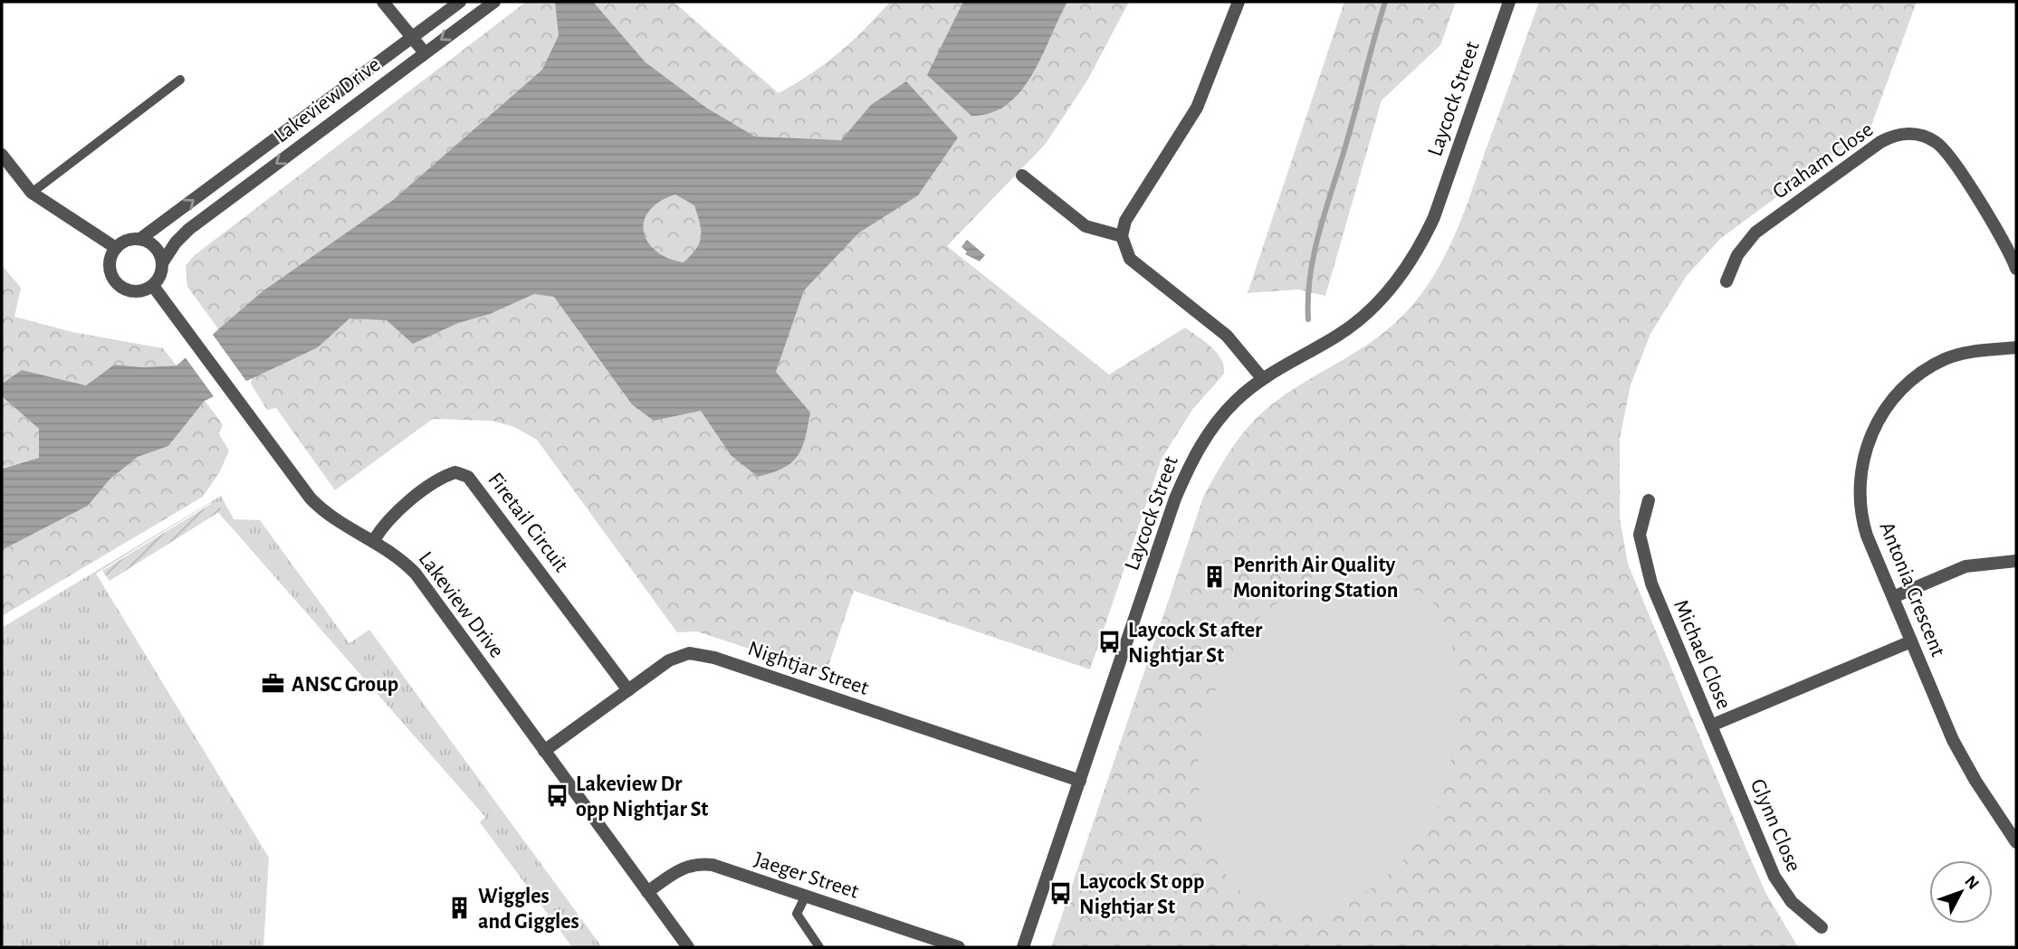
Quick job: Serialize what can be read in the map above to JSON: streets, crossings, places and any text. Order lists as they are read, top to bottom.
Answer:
{
  "streets": {
    "street": [
      "Laycock Street",
      "Lakeview Drive",
      "Graham Close",
      "Firetail Circuit",
      "Antonia Crescent",
      "Michael Close",
      "Nightjar Street",
      "Glynn Close",
      "Jaeger Street"
    ]
  },
  "crossings": [
    ["Laycock Street", "Nightjar Street"],
    ["Lakeview Drive", "Firetail Circuit"],
    ["Lakeview Drive", "Nightjar Street"],
    ["Lakeview Drive", "Jaeger Street"],
    ["Firetail Circuit", "Nightjar Street"],
    ["Antonia Crescent", "Michael Close"],
    ["Michael Close", "Glynn Close"]
  ],
  "places": {
    "building": ["Penrith Air Quality Monitoring Station", "Wiggles and Giggles"],
    "bus stop": ["Laycock St after Nightjar St", "Lakeview Dr opp Nightjar St", "Laycock St opp Nightjar St"],
    "office": ["ANSC Group"]
  },
  "north": "top right"
}
